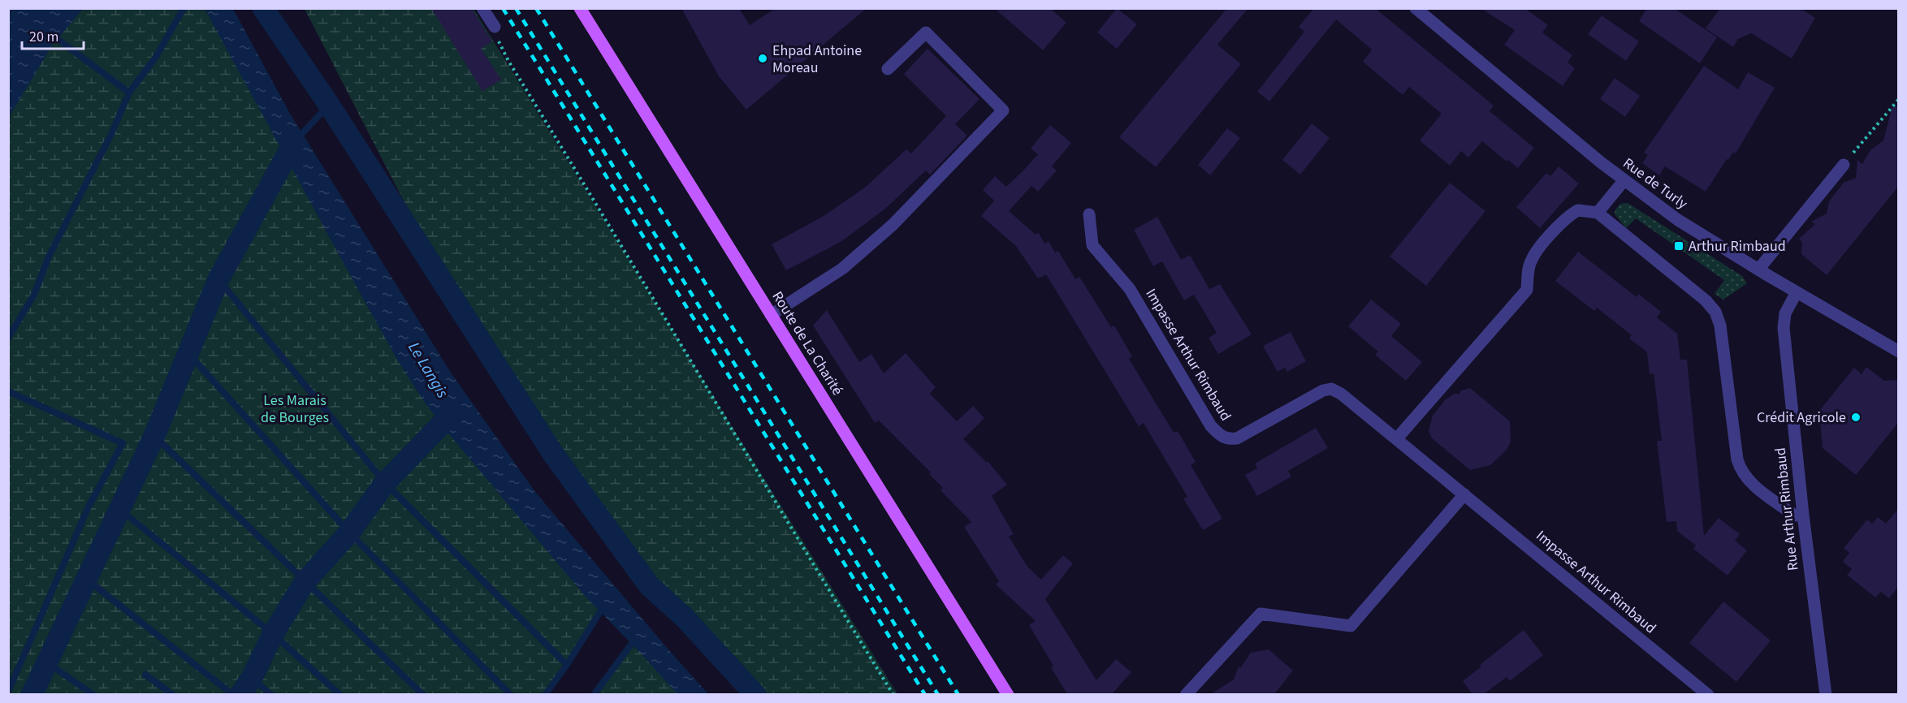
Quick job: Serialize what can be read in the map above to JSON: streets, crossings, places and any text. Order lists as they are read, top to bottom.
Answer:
{
  "streets": {
    "main road": ["Route de La Charité"],
    "street": ["Rue de Turly", "Impasse Arthur Rimbaud", "Rue Arthur Rimbaud"]
  },
  "crossings": [
    ["Rue de Turly", "Rue Arthur Rimbaud"]
  ],
  "water": ["Le Langis"],
  "parks": ["Les Marais de Bourges"],
  "places": {
    "other": ["Ehpad Antoine Moreau", "Crédit Agricole"],
    "transit": ["Arthur Rimbaud"]
  },
  "scale_bar": "20 m"
}
